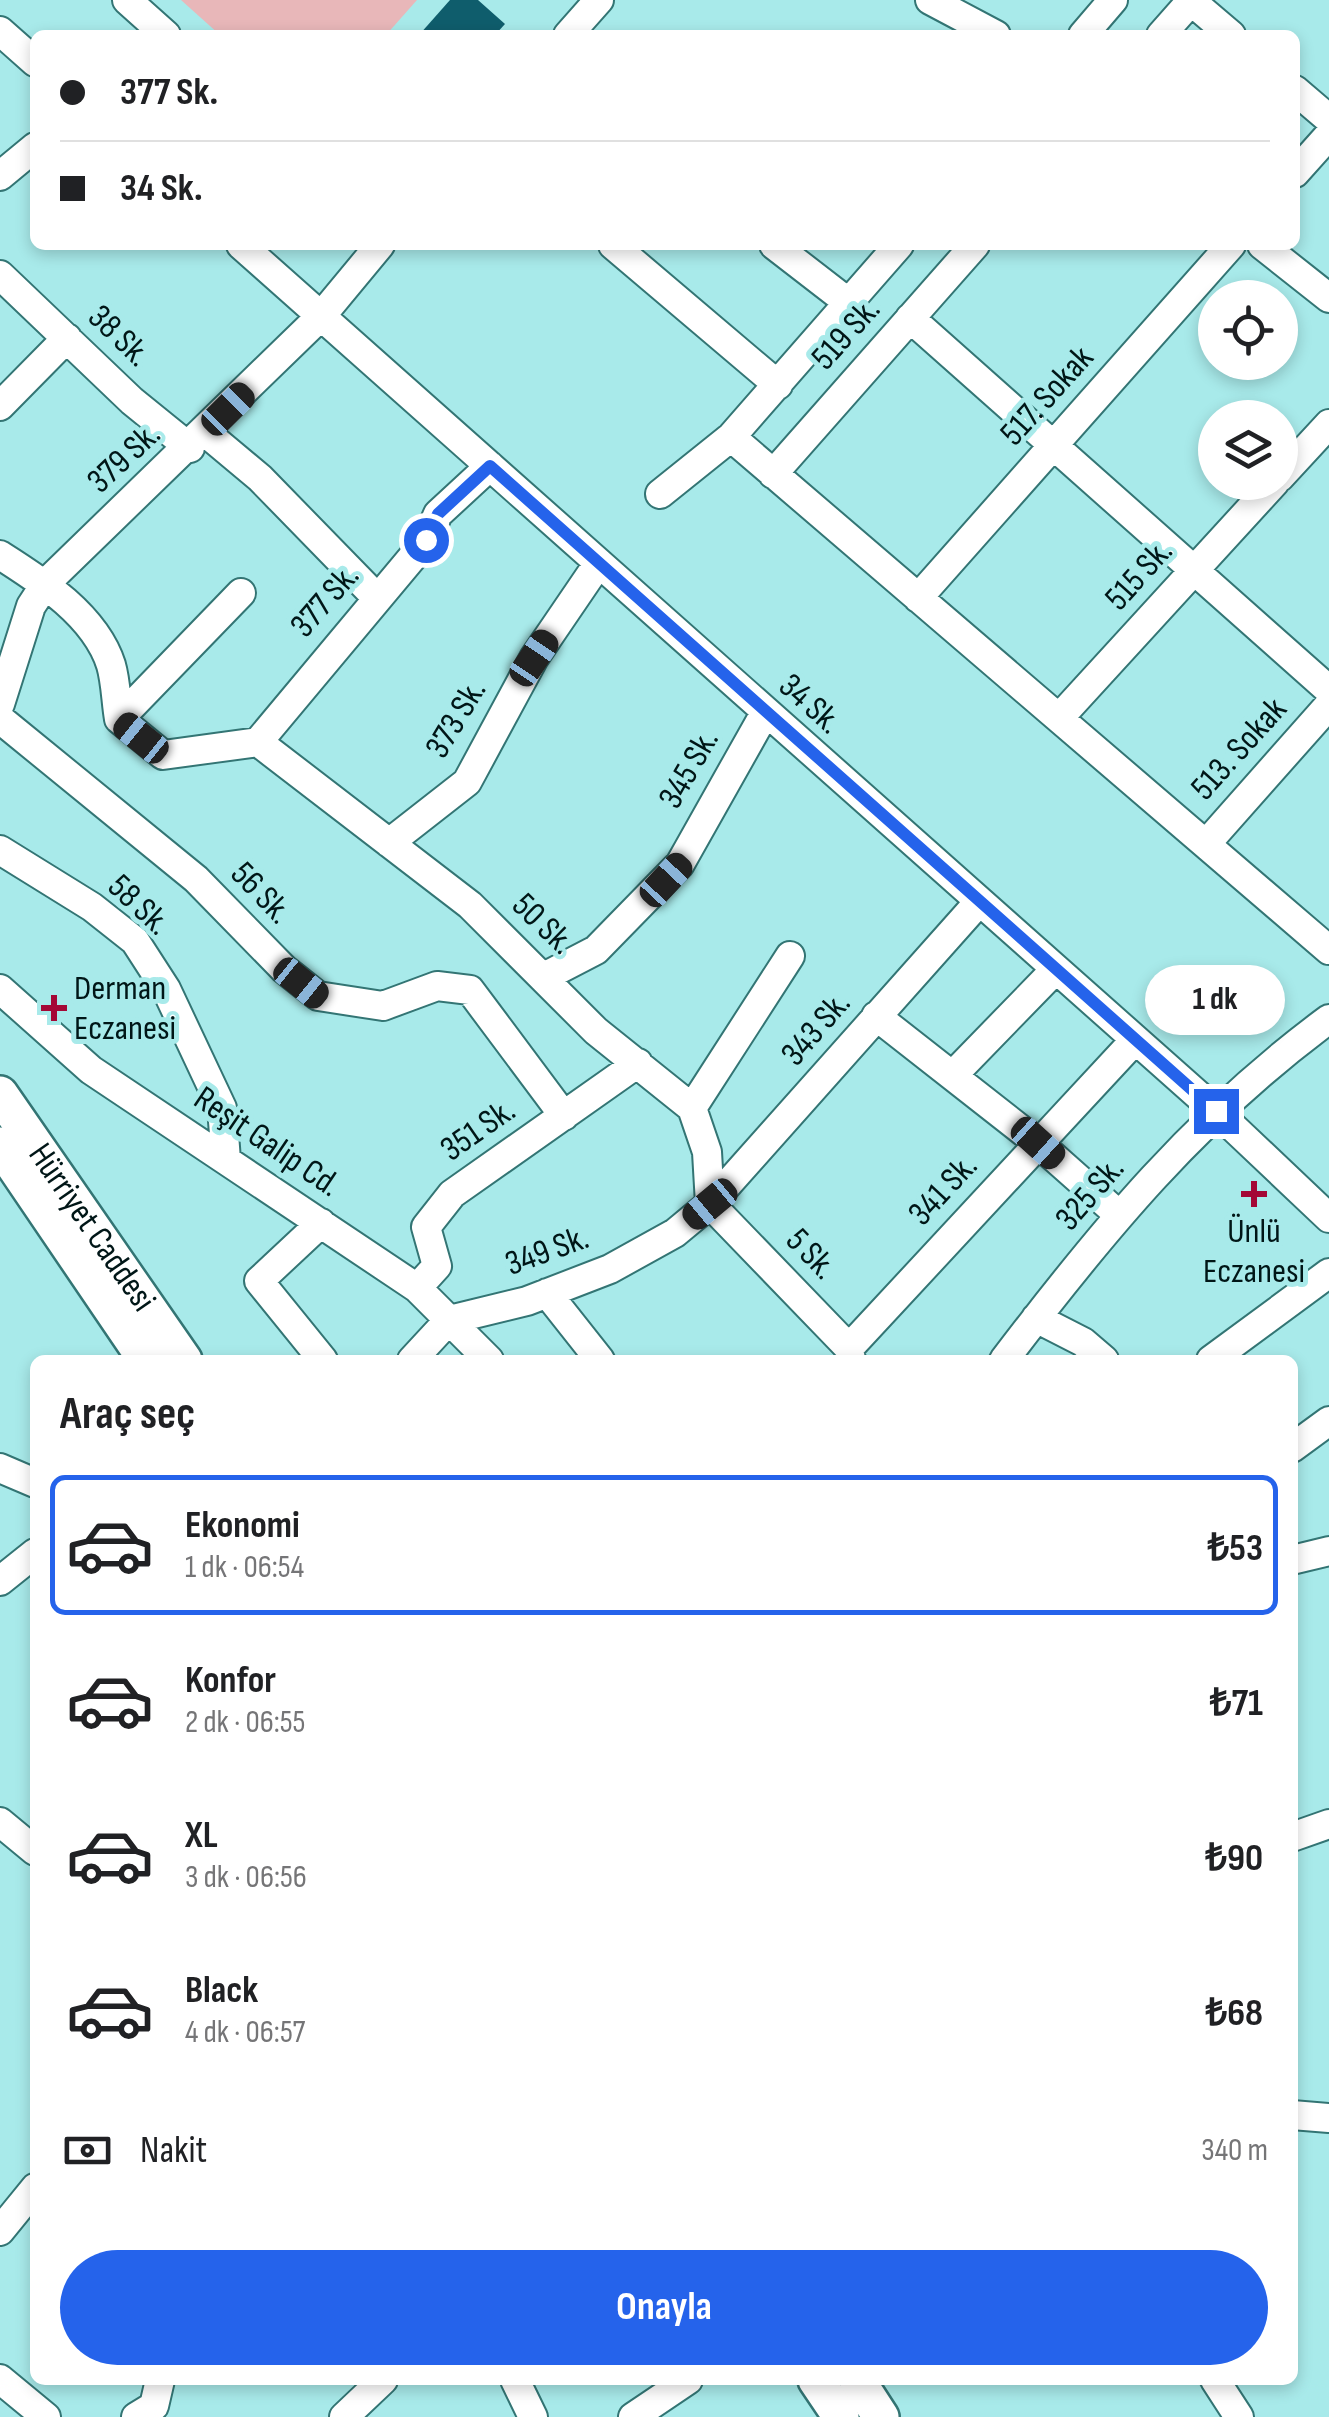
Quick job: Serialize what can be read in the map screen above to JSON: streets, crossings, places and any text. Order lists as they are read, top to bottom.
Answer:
{
  "streets": {
    "main road": ["Hürriyet Caddesi"],
    "street": [
      "519 Sk.",
      "38 Sk.",
      "517. Sokak",
      "379 Sk.",
      "515 Sk.",
      "377 Sk.",
      "34 Sk.",
      "373 Sk.",
      "513. Sokak",
      "345 Sk.",
      "56 Sk.",
      "58 Sk.",
      "50 Sk.",
      "343 Sk.",
      "351 Sk.",
      "Reşit Galip Cd.",
      "341 Sk.",
      "325 Sk.",
      "349 Sk.",
      "5 Sk."
    ]
  },
  "crossings": [
    ["38 Sk.", "379 Sk."],
    ["38 Sk.", "377 Sk."],
    ["379 Sk.", "34 Sk."],
    ["377 Sk.", "34 Sk."],
    ["377 Sk.", "50 Sk."],
    ["34 Sk.", "373 Sk."],
    ["34 Sk.", "345 Sk."],
    ["34 Sk.", "343 Sk."],
    ["34 Sk.", "341 Sk."],
    ["34 Sk.", "325 Sk."],
    ["373 Sk.", "50 Sk."],
    ["345 Sk.", "50 Sk."],
    ["56 Sk.", "351 Sk."],
    ["58 Sk.", "Reşit Galip Cd."],
    ["50 Sk.", "351 Sk."],
    ["343 Sk.", "349 Sk."],
    ["343 Sk.", "5 Sk."],
    ["351 Sk.", "Reşit Galip Cd."],
    ["Reşit Galip Cd.", "349 Sk."],
    ["341 Sk.", "5 Sk."],
    ["349 Sk.", "5 Sk."]
  ],
  "places": {
    "health": ["Derman Eczanesi", "Ünlü Eczanesi"]
  },
  "page": {
    "banner": ["377 Sk.", "34 Sk."],
    "bubble": "1 dk",
    "heading": "Araç seç",
    "list": [
      {
        "name": "Ekonomi",
        "note": "1 dk · 06:54",
        "value": "₺53"
      },
      {
        "name": "Konfor",
        "note": "2 dk · 06:55",
        "value": "₺71"
      },
      {
        "name": "XL",
        "note": "3 dk · 06:56",
        "value": "₺90"
      },
      {
        "name": "Black",
        "note": "4 dk · 06:57",
        "value": "₺68"
      }
    ],
    "pay": ["Nakit", "340 m"],
    "buttons": "Onayla"
  }
}
